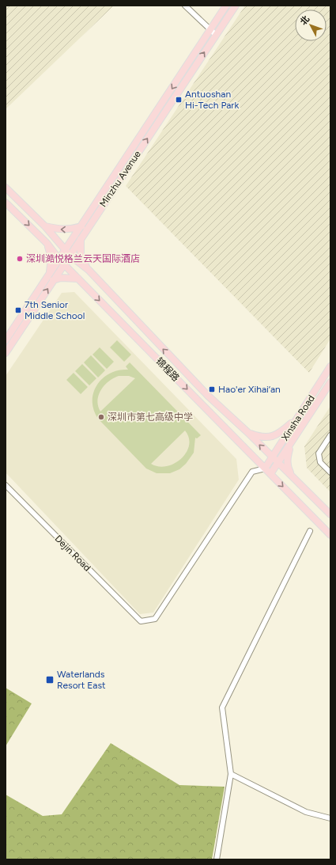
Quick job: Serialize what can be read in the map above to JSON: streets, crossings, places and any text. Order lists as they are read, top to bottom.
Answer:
{
  "streets": {
    "main road": ["Minzhu Avenue", "锦程路", "Xinsha Road"],
    "street": ["Dejin Road"]
  },
  "crossings": [
    ["Minzhu Avenue", "锦程路"],
    ["锦程路", "Xinsha Road"],
    ["锦程路", "Dejin Road"],
    ["Xinsha Road", "Dejin Road"]
  ],
  "places": {
    "transit": [
      "Antuoshan Hi-Tech Park",
      "7th Senior Middle School",
      "Hao'er Xihai‘an",
      "Waterlands Resort East"
    ],
    "other": ["深圳澔悦格兰云天国际酒店", "深圳市第七高级中学"]
  },
  "north": "top left"
}
